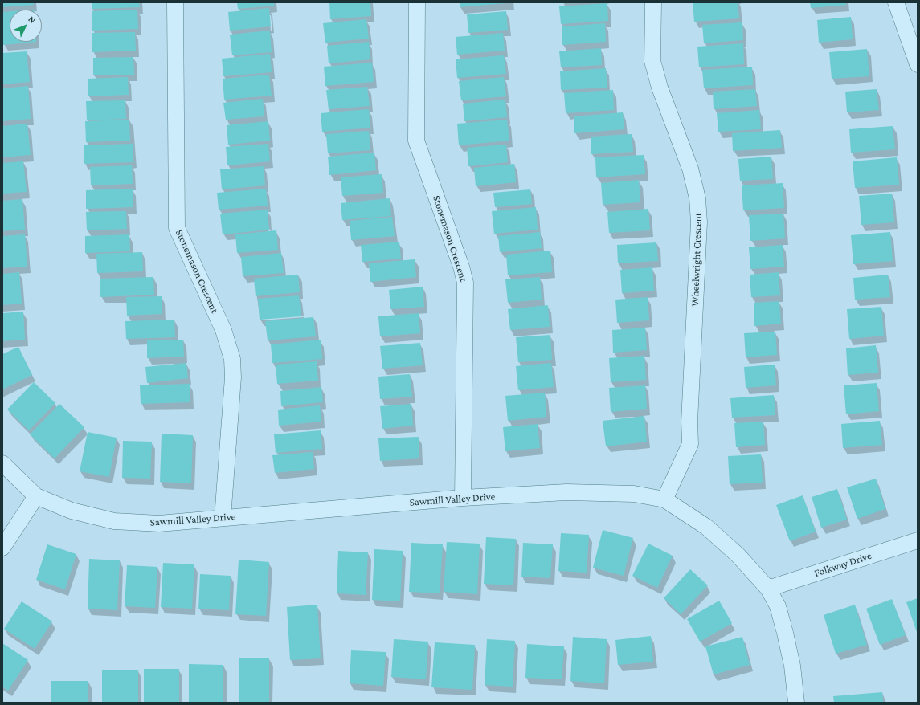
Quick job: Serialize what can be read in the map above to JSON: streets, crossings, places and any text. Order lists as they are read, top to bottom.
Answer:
{
  "streets": {
    "street": [
      "Stonemason Crescent",
      "Wheelwright Crescent",
      "Sawmill Valley Drive",
      "Folkway Drive"
    ]
  },
  "crossings": [
    ["Stonemason Crescent", "Sawmill Valley Drive"],
    ["Wheelwright Crescent", "Sawmill Valley Drive"],
    ["Sawmill Valley Drive", "Folkway Drive"]
  ],
  "north": "top right"
}
